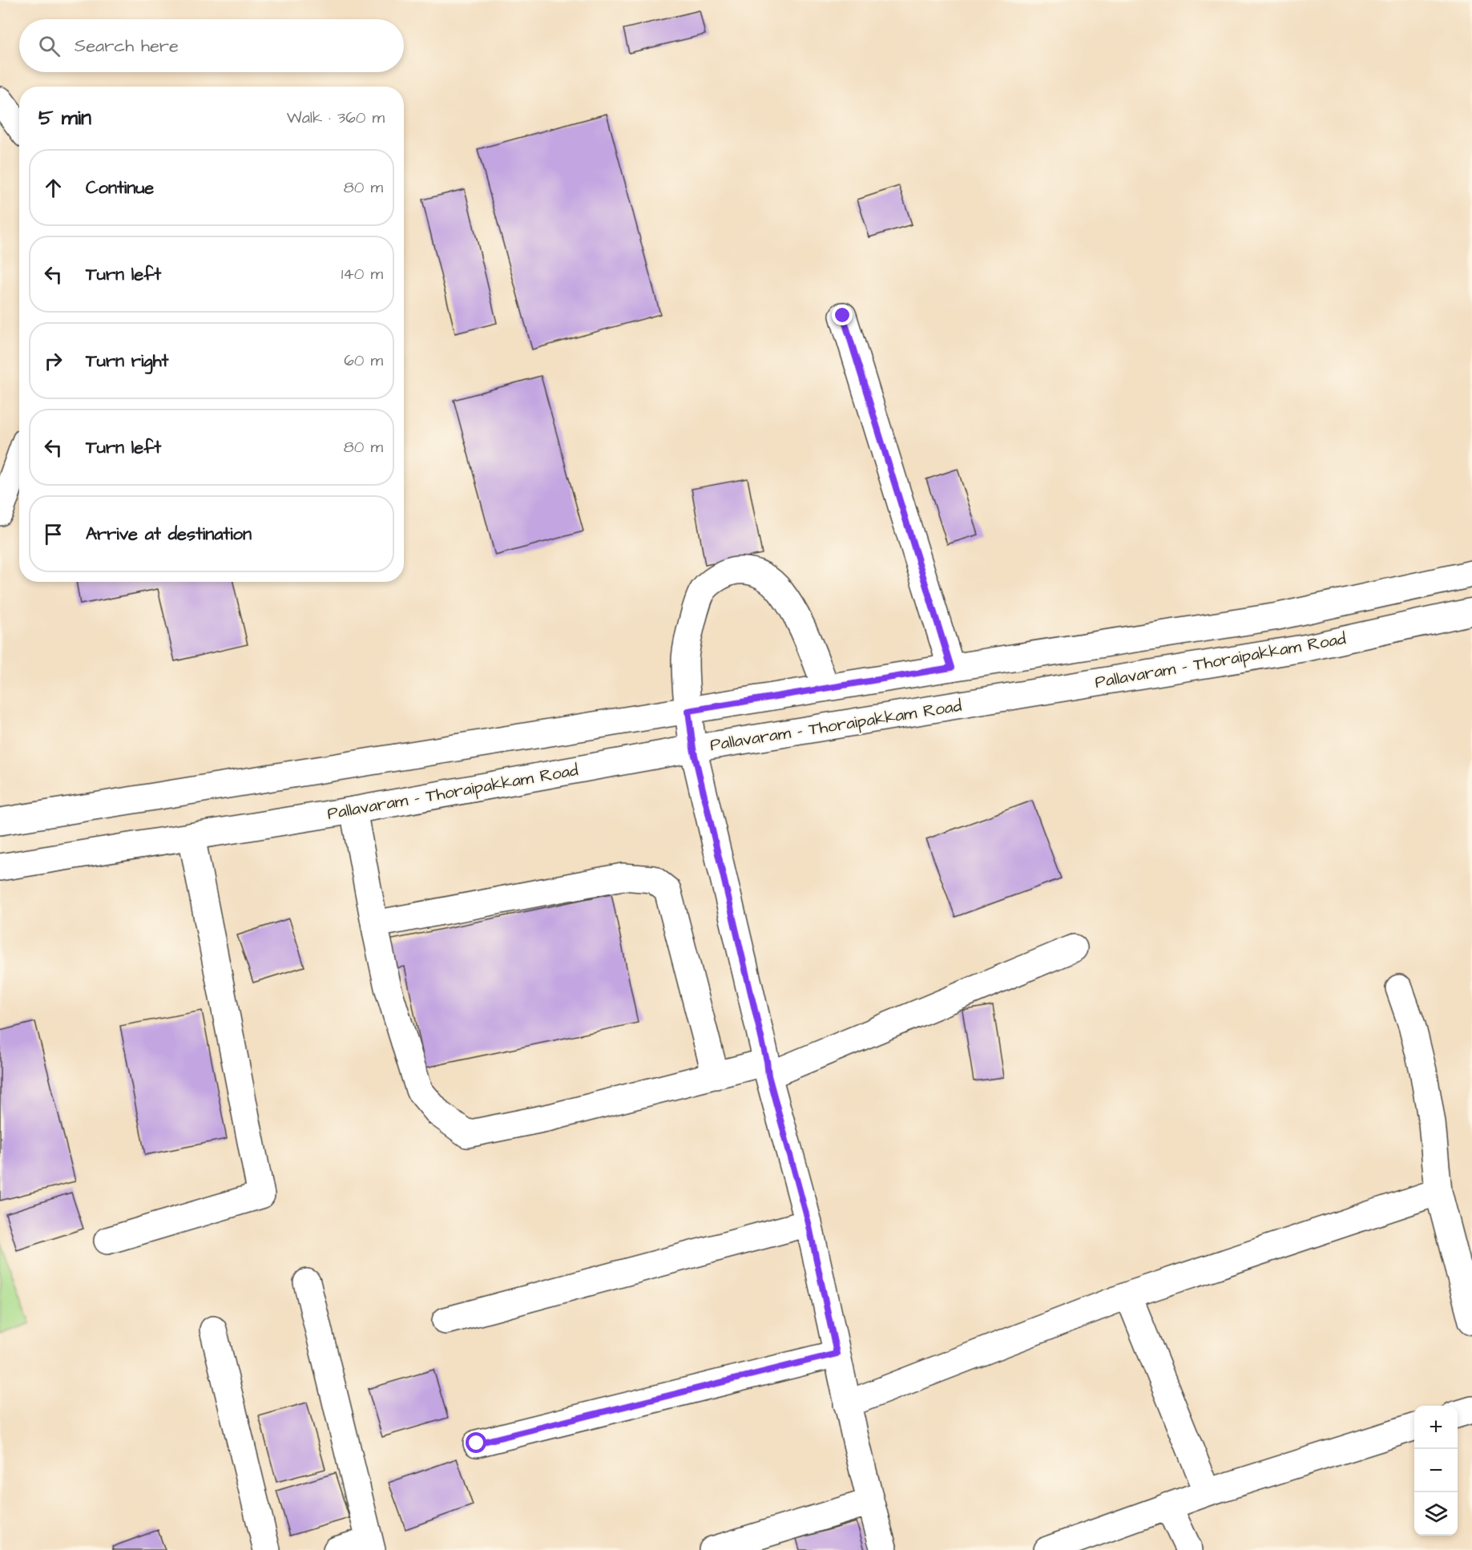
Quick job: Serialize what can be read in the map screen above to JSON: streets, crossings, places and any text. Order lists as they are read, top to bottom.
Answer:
{
  "streets": {
    "street": ["Pallavaram - Thoraipakkam Road"]
  },
  "page": {
    "search": "Search here",
    "heading": ["5 min", "Walk · 360 m"],
    "list": [
      ["Continue", "80 m"],
      ["Turn left", "140 m"],
      ["Turn right", "60 m"],
      ["Turn left", "80 m"],
      "Arrive at destination"
    ],
    "map_buttons": ["+", "−"]
  }
}
